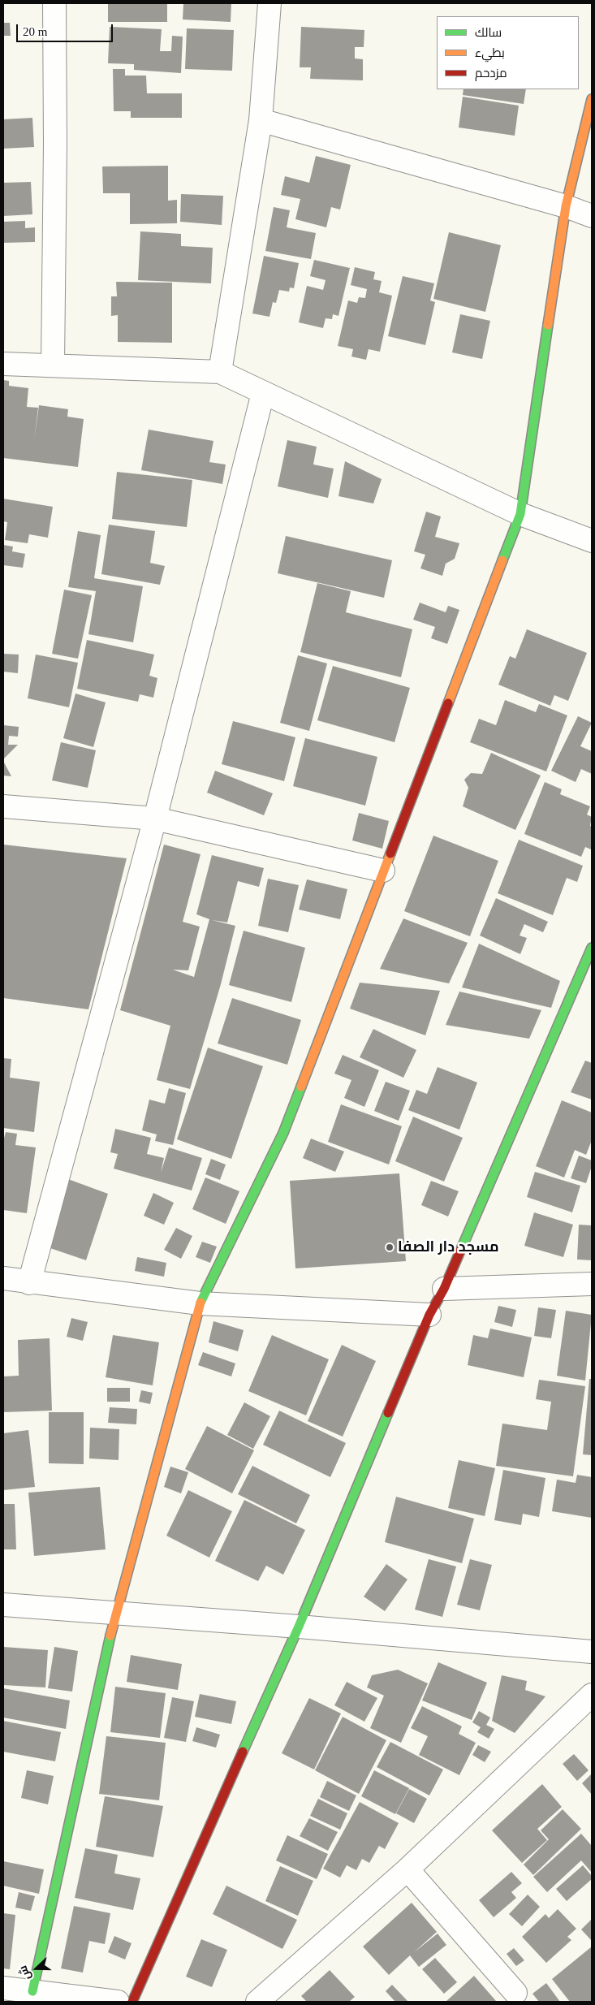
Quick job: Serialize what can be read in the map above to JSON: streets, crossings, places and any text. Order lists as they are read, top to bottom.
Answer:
{
  "places": ["مسجد دار الصفا"],
  "legend": ["سالك", "بطيء", "مزدحم"],
  "scale_bar": "20 m",
  "north": "left"
}
